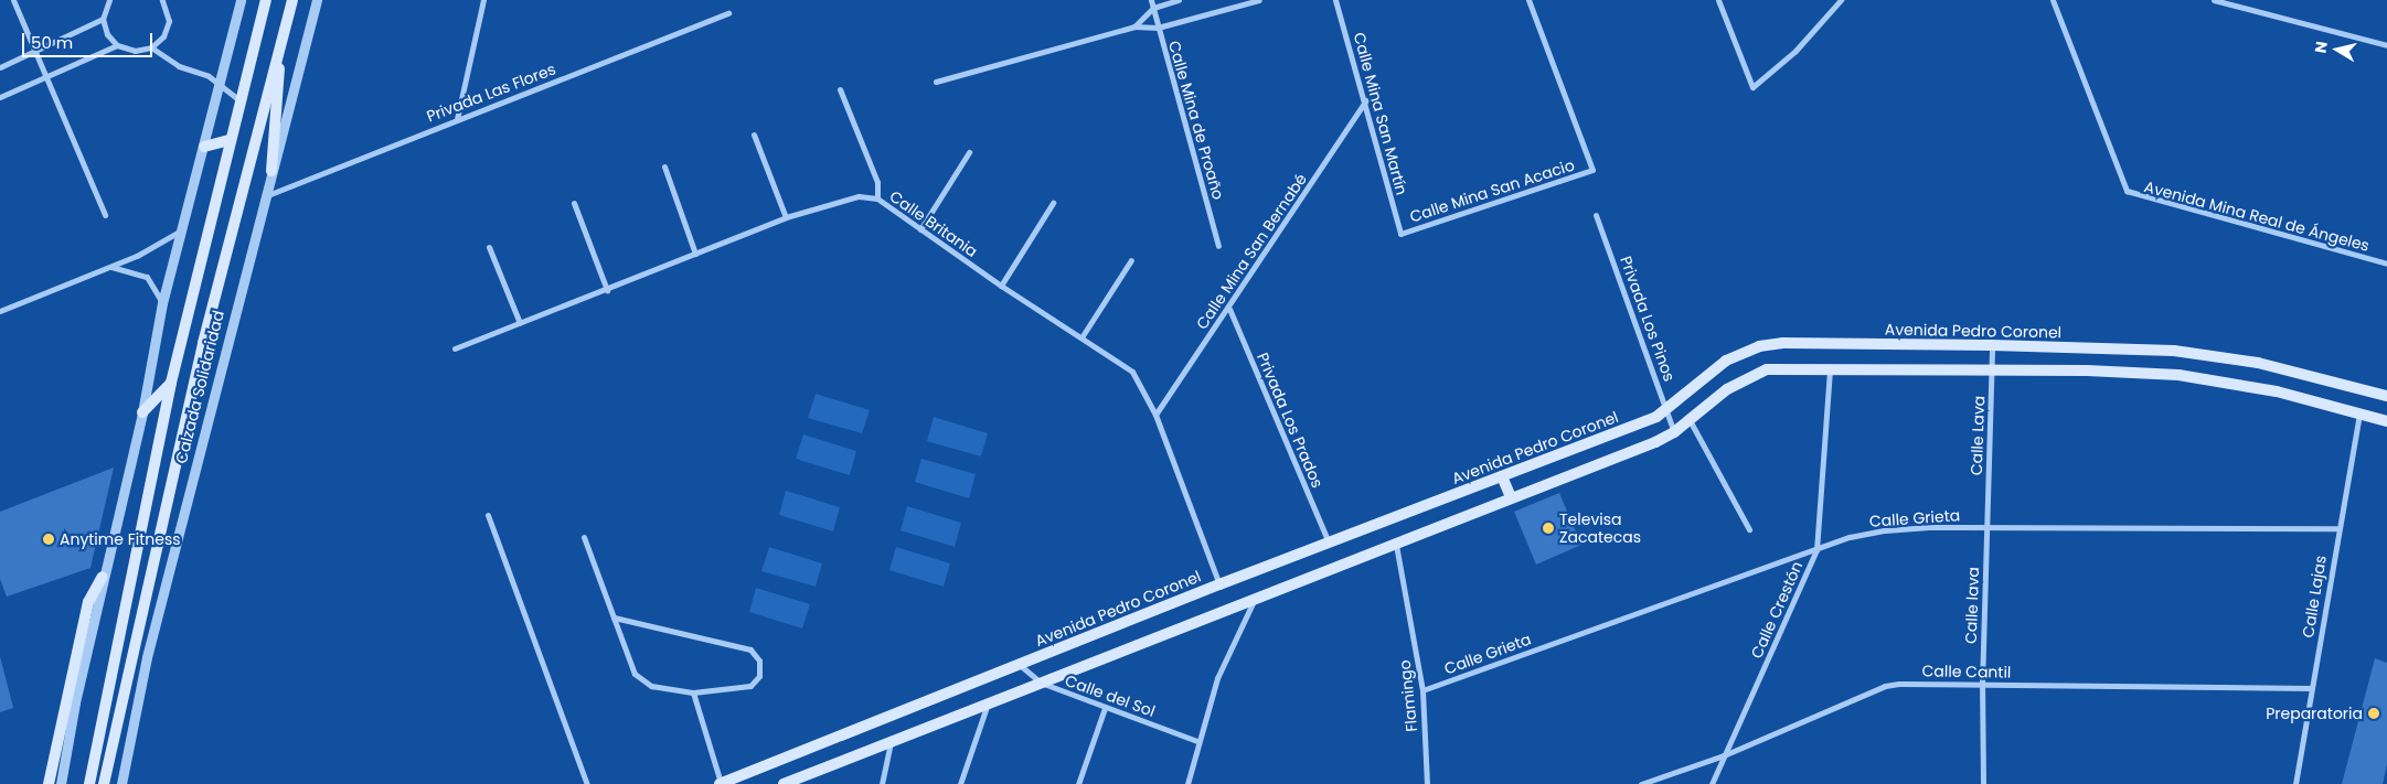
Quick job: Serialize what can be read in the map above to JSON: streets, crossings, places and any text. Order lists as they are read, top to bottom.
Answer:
{
  "streets": {
    "main road": ["Avenida Pedro Coronel", "Calzada Solidaridad"],
    "street": [
      "Privada Las Flores",
      "Calle Mina San Martín",
      "Calle Mina de Proaño",
      "Calle Mina San Acacio",
      "Avenida Mina Real de Ángeles",
      "Calle Britania",
      "Calle Mina San Bernabé",
      "Privada Los Pinos",
      "Privada Los Prados",
      "Calle Lava",
      "Calle Grieta",
      "Calle Lajas",
      "Calle lava",
      "Calle Crestón",
      "Calle Cantil",
      "Calle del Sol",
      "Flamingo"
    ]
  },
  "crossings": [
    ["Privada Las Flores", "Calzada Solidaridad"],
    ["Calle Mina San Martín", "Calle Mina San Acacio"],
    ["Calle Mina San Martín", "Calle Mina San Bernabé"],
    ["Calle Britania", "Calle Mina San Bernabé"],
    ["Calle Britania", "Avenida Pedro Coronel"],
    ["Calle Mina San Bernabé", "Privada Los Prados"],
    ["Privada Los Pinos", "Avenida Pedro Coronel"],
    ["Avenida Pedro Coronel", "Privada Los Prados"],
    ["Avenida Pedro Coronel", "Calle Lava"],
    ["Avenida Pedro Coronel", "Calle del Sol"],
    ["Calle Lava", "Calle Grieta"],
    ["Calle Lava", "Calle lava"],
    ["Calle Grieta", "Calle Lajas"],
    ["Calle Grieta", "Calle lava"],
    ["Calle Grieta", "Calle Crestón"],
    ["Calle Grieta", "Flamingo"],
    ["Calle Lajas", "Calle Cantil"],
    ["Calle lava", "Calle Cantil"],
    ["Calle Crestón", "Calle Cantil"]
  ],
  "places": ["Televisa Zacatecas", "Anytime Fitness", "Preparatoria"],
  "scale_bar": "50 m",
  "north": "left"
}
